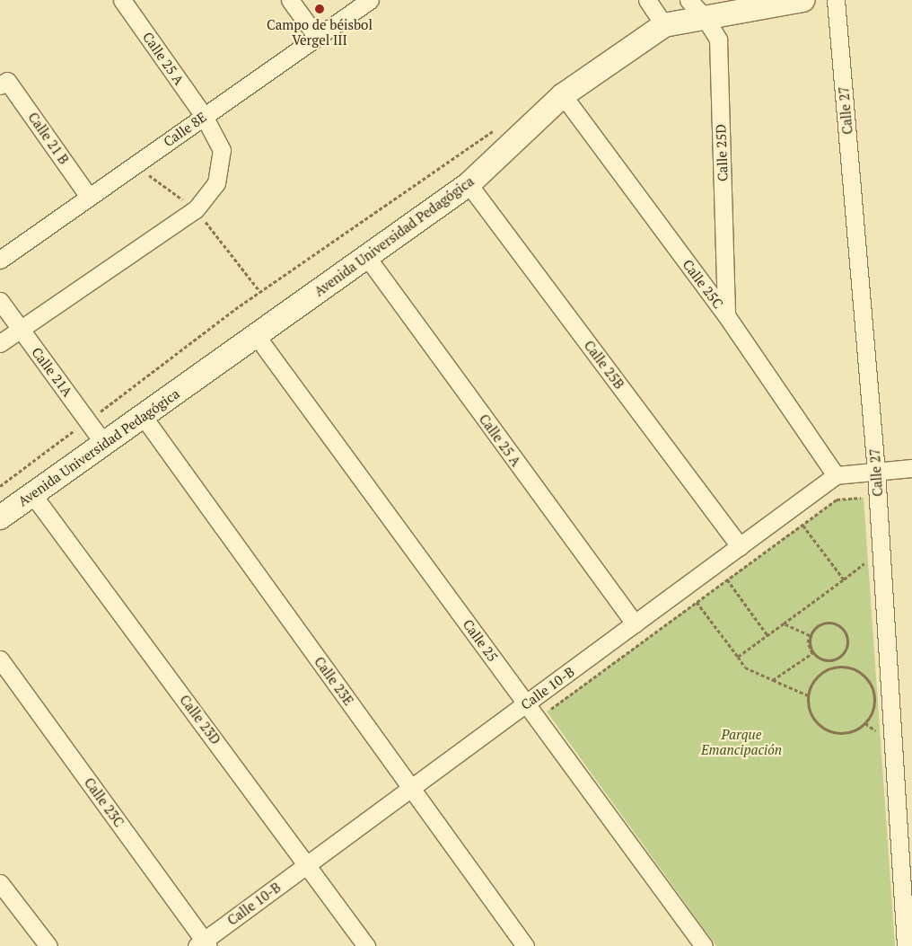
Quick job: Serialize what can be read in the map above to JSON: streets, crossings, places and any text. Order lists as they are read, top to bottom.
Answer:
{
  "streets": {
    "street": [
      "Calle 25 A",
      "Calle 27",
      "Calle 8E",
      "Calle 21 B",
      "Calle 25D",
      "Avenida Universidad Pedagógica",
      "Calle 25C",
      "Calle 25B",
      "Calle 21A",
      "Calle 25",
      "Calle 23E",
      "Calle 10-B",
      "Calle 23D",
      "Calle 23C"
    ]
  },
  "crossings": [
    ["Calle 25 A", "Calle 8E"],
    ["Calle 25 A", "Avenida Universidad Pedagógica"],
    ["Calle 25 A", "Calle 10-B"],
    ["Calle 8E", "Calle 21 B"],
    ["Calle 25D", "Avenida Universidad Pedagógica"],
    ["Calle 25D", "Calle 25C"],
    ["Avenida Universidad Pedagógica", "Calle 25C"],
    ["Avenida Universidad Pedagógica", "Calle 25B"],
    ["Avenida Universidad Pedagógica", "Calle 21A"],
    ["Avenida Universidad Pedagógica", "Calle 25"],
    ["Avenida Universidad Pedagógica", "Calle 23E"],
    ["Avenida Universidad Pedagógica", "Calle 23D"],
    ["Calle 25C", "Calle 10-B"],
    ["Calle 25B", "Calle 10-B"],
    ["Calle 25", "Calle 10-B"],
    ["Calle 23E", "Calle 10-B"],
    ["Calle 10-B", "Calle 23D"],
    ["Calle 10-B", "Calle 23C"]
  ],
  "parks": ["Parque Emancipación"],
  "places": ["Campo de béisbol Vergel III"]
}
